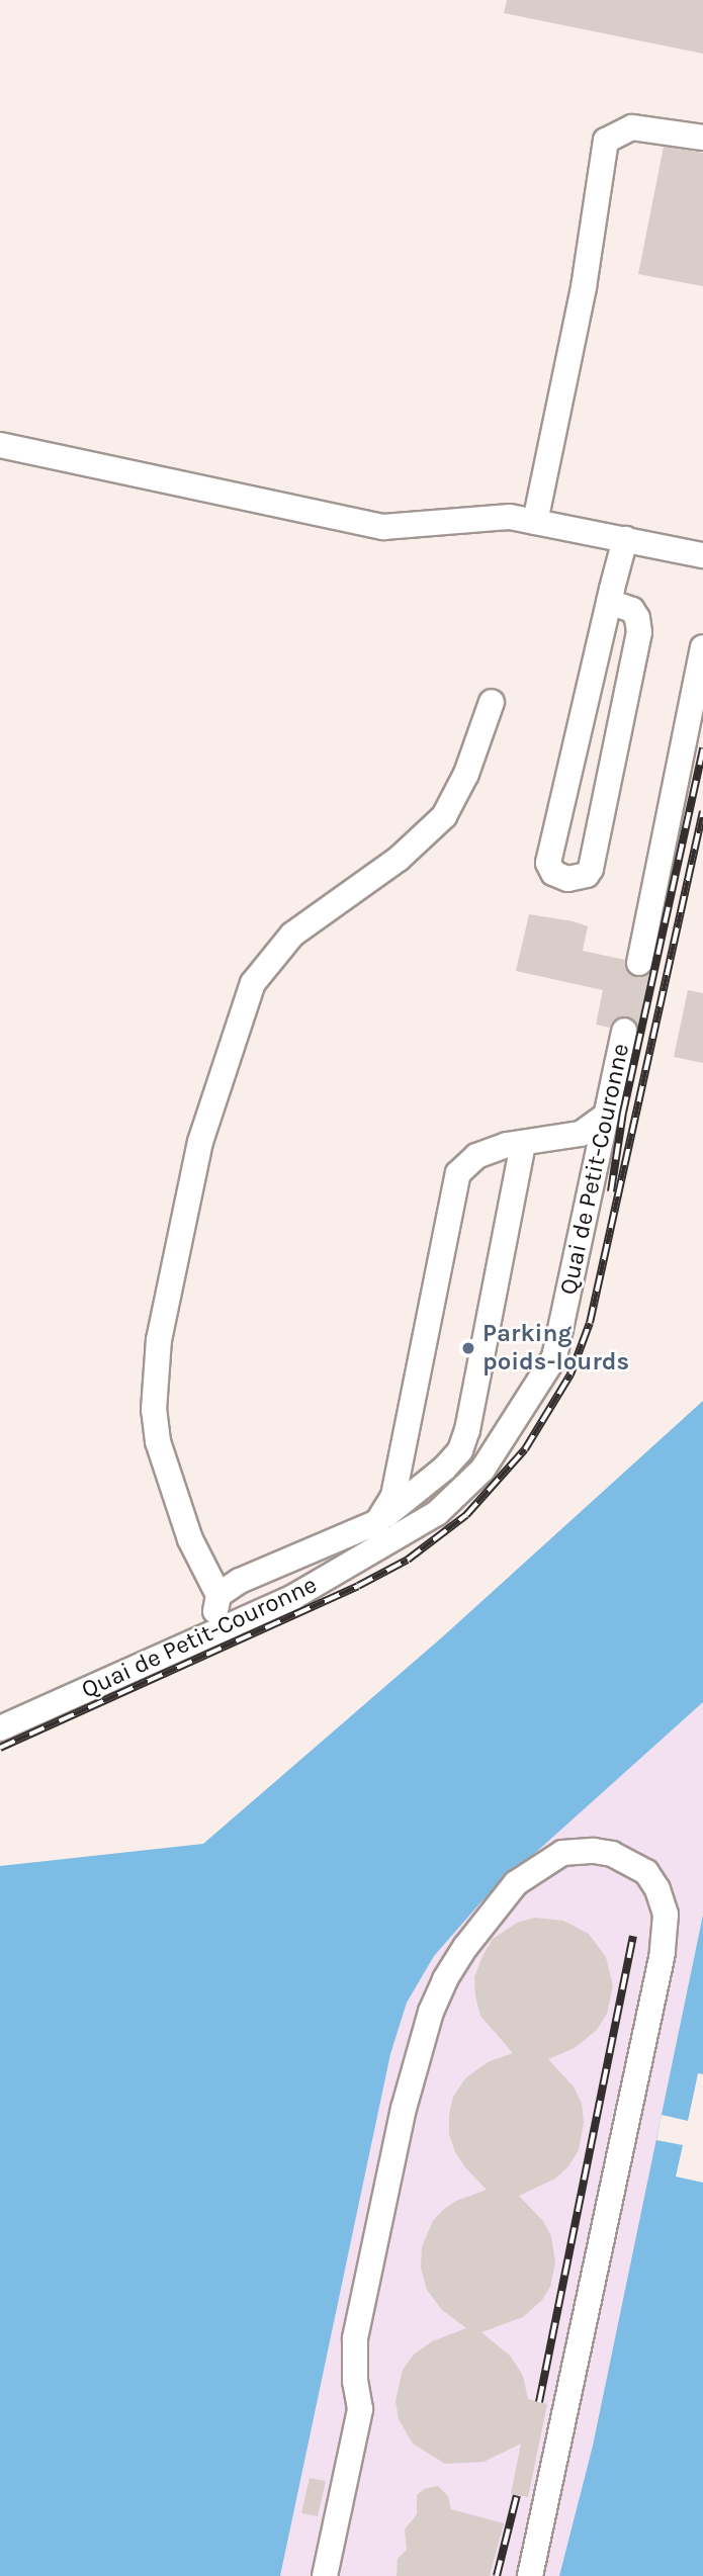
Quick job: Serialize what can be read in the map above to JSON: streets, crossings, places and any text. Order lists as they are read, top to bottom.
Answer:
{
  "streets": {
    "street": ["Quai de Petit-Couronne"]
  },
  "places": ["Parking poids-lourds"]
}
